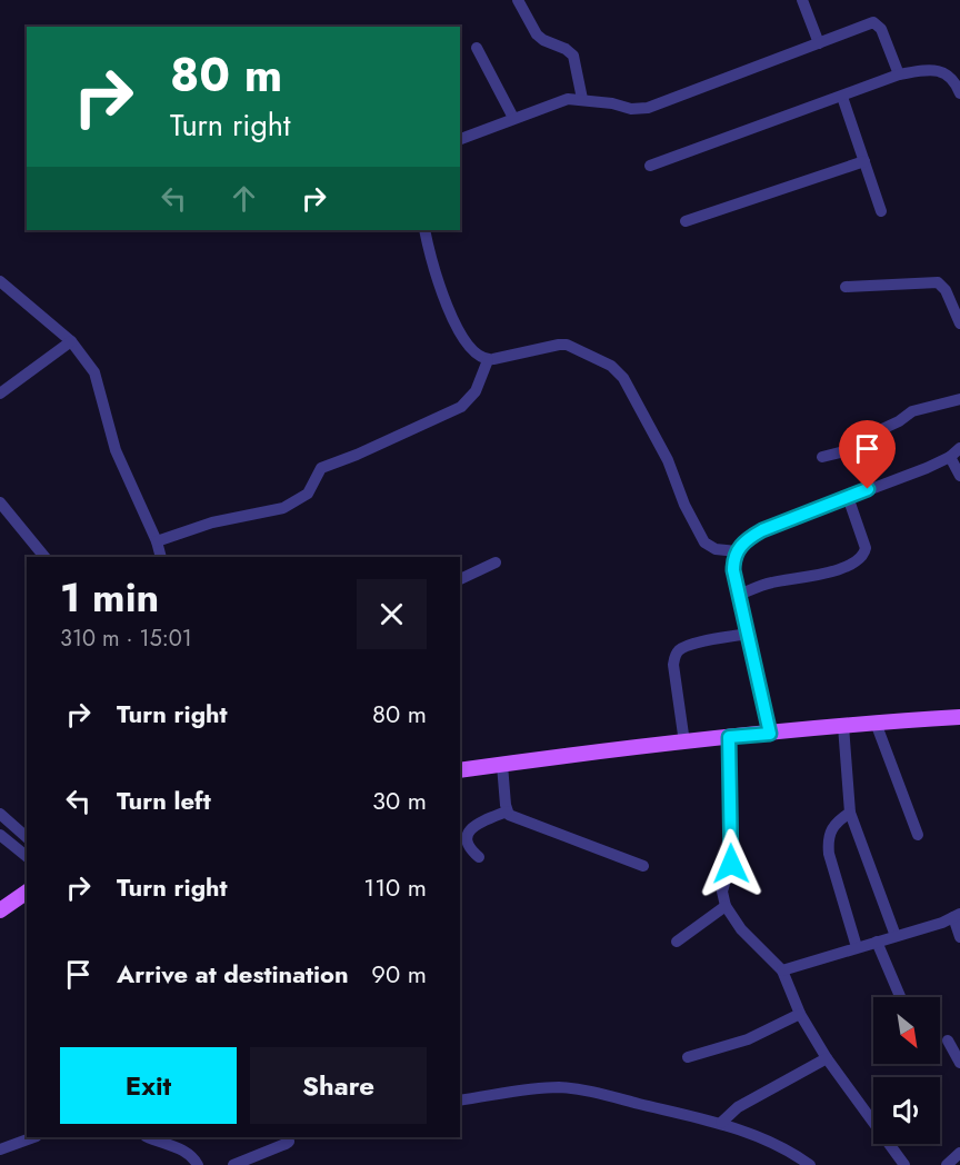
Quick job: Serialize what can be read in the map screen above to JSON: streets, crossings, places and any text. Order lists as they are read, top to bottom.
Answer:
{
  "north": "bottom right",
  "page": {
    "turn": ["80 m", "Turn right"],
    "heading": ["1 min", "310 m · 15:01"],
    "list": [
      {
        "name": "Turn right",
        "value": "80 m"
      },
      {
        "name": "Turn left",
        "value": "30 m"
      },
      {
        "name": "Turn right",
        "value": "110 m"
      },
      {
        "name": "Arrive at destination",
        "value": "90 m"
      }
    ],
    "buttons": ["Exit", "Share"]
  }
}
